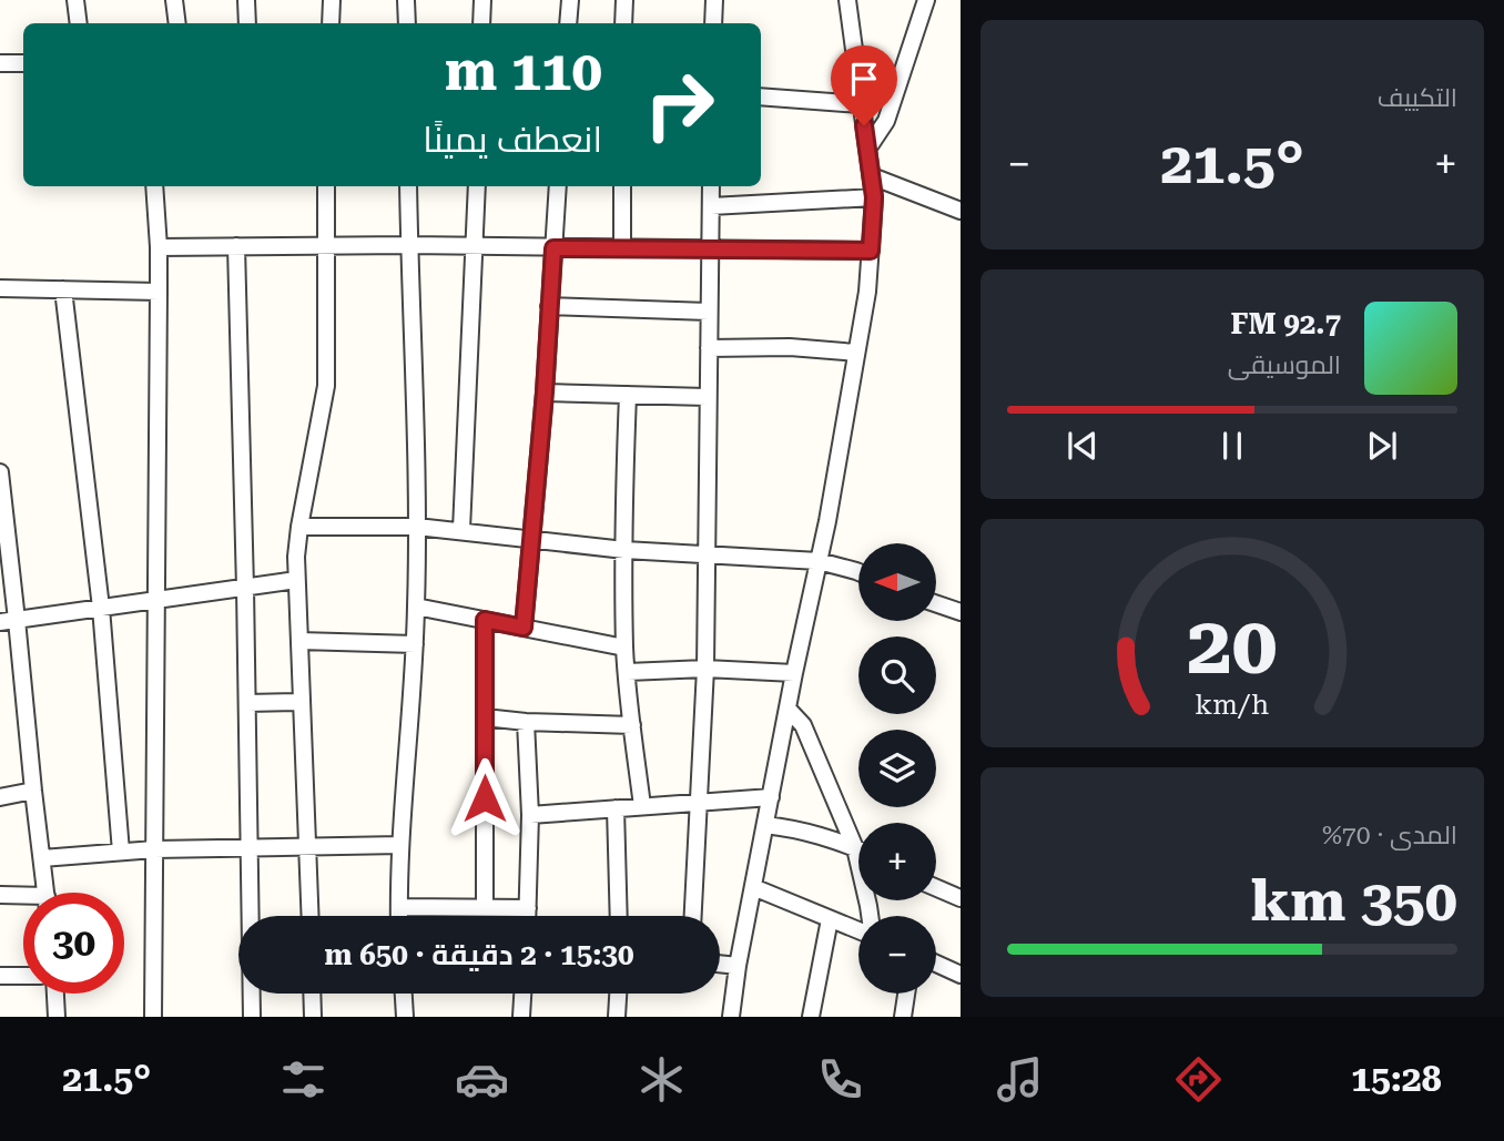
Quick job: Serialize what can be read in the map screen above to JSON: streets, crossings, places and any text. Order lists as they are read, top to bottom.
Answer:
{
  "north": "left",
  "page": {
    "tile": [
      "التكييف",
      ["المدى · 70%", "350 km"]
    ],
    "turn": ["110 m", "انعطف يمينًا"],
    "heat": ["−", "21.5°", "+"],
    "song": ["92.7 FM", "الموسيقى"],
    "map_buttons": ["+", "−"],
    "limit": "30",
    "trip": "15:30 · 2 دقيقة · 650 m",
    "tabs": ["15:28", "21.5°"],
    "gauge": ["20", "km/h"]
  }
}
